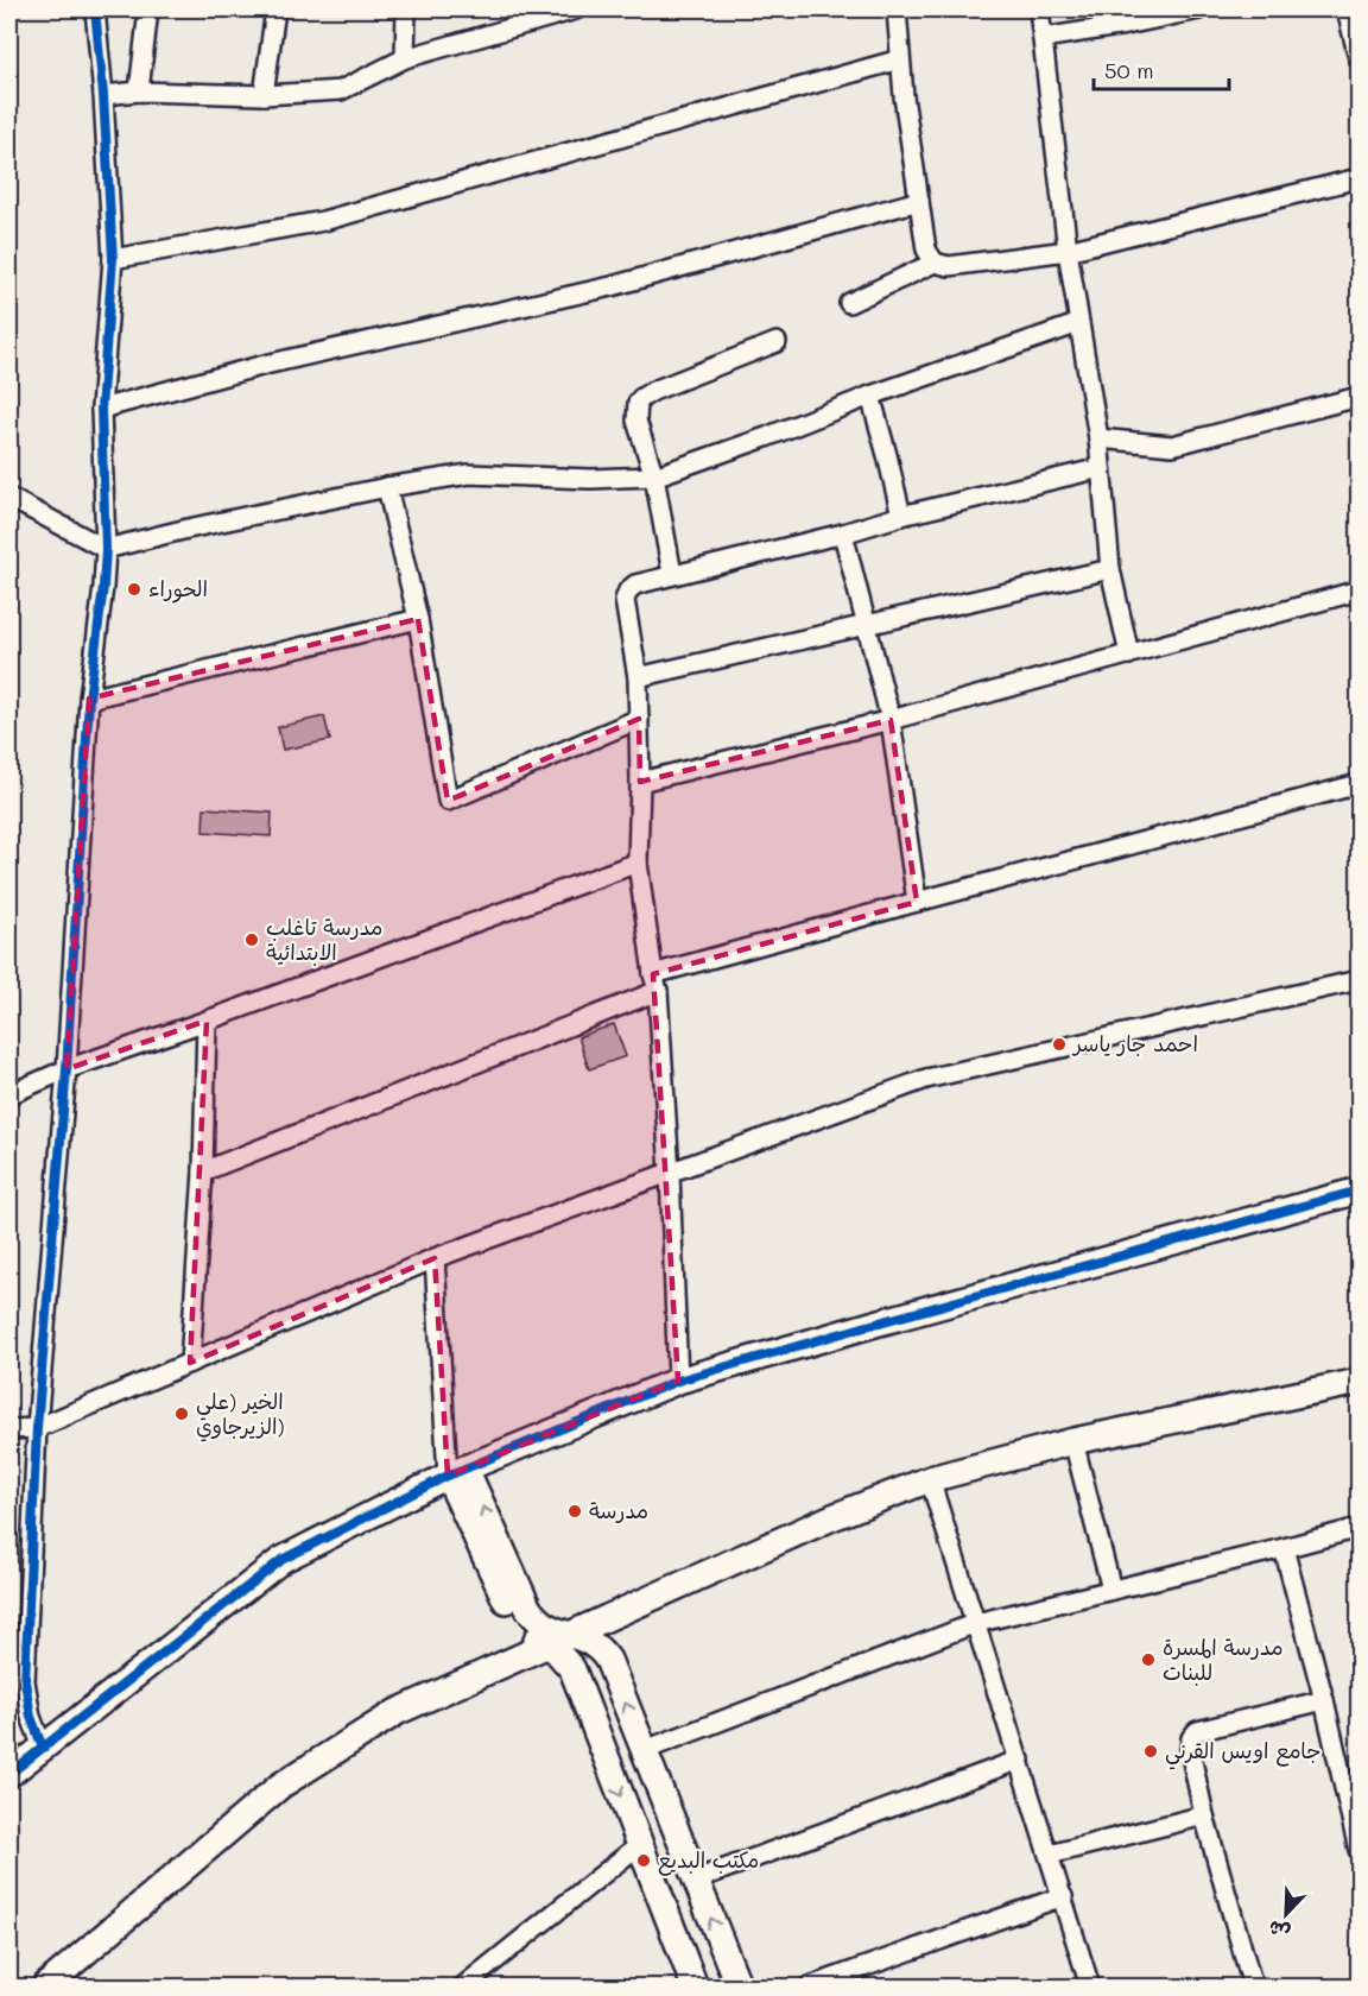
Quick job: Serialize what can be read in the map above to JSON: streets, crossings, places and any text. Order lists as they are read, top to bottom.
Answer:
{
  "places": [
    "الحوراء",
    "مدرسة تاغلب الابتدائية",
    "احمد جار ياسر",
    "الخير (علي الزيرجاوي)",
    "مدرسة",
    "مدرسة المسرة للبنات",
    "جامع اويس القرني",
    "مكتب البديع"
  ],
  "scale_bar": "50 m",
  "north": "bottom left"
}
